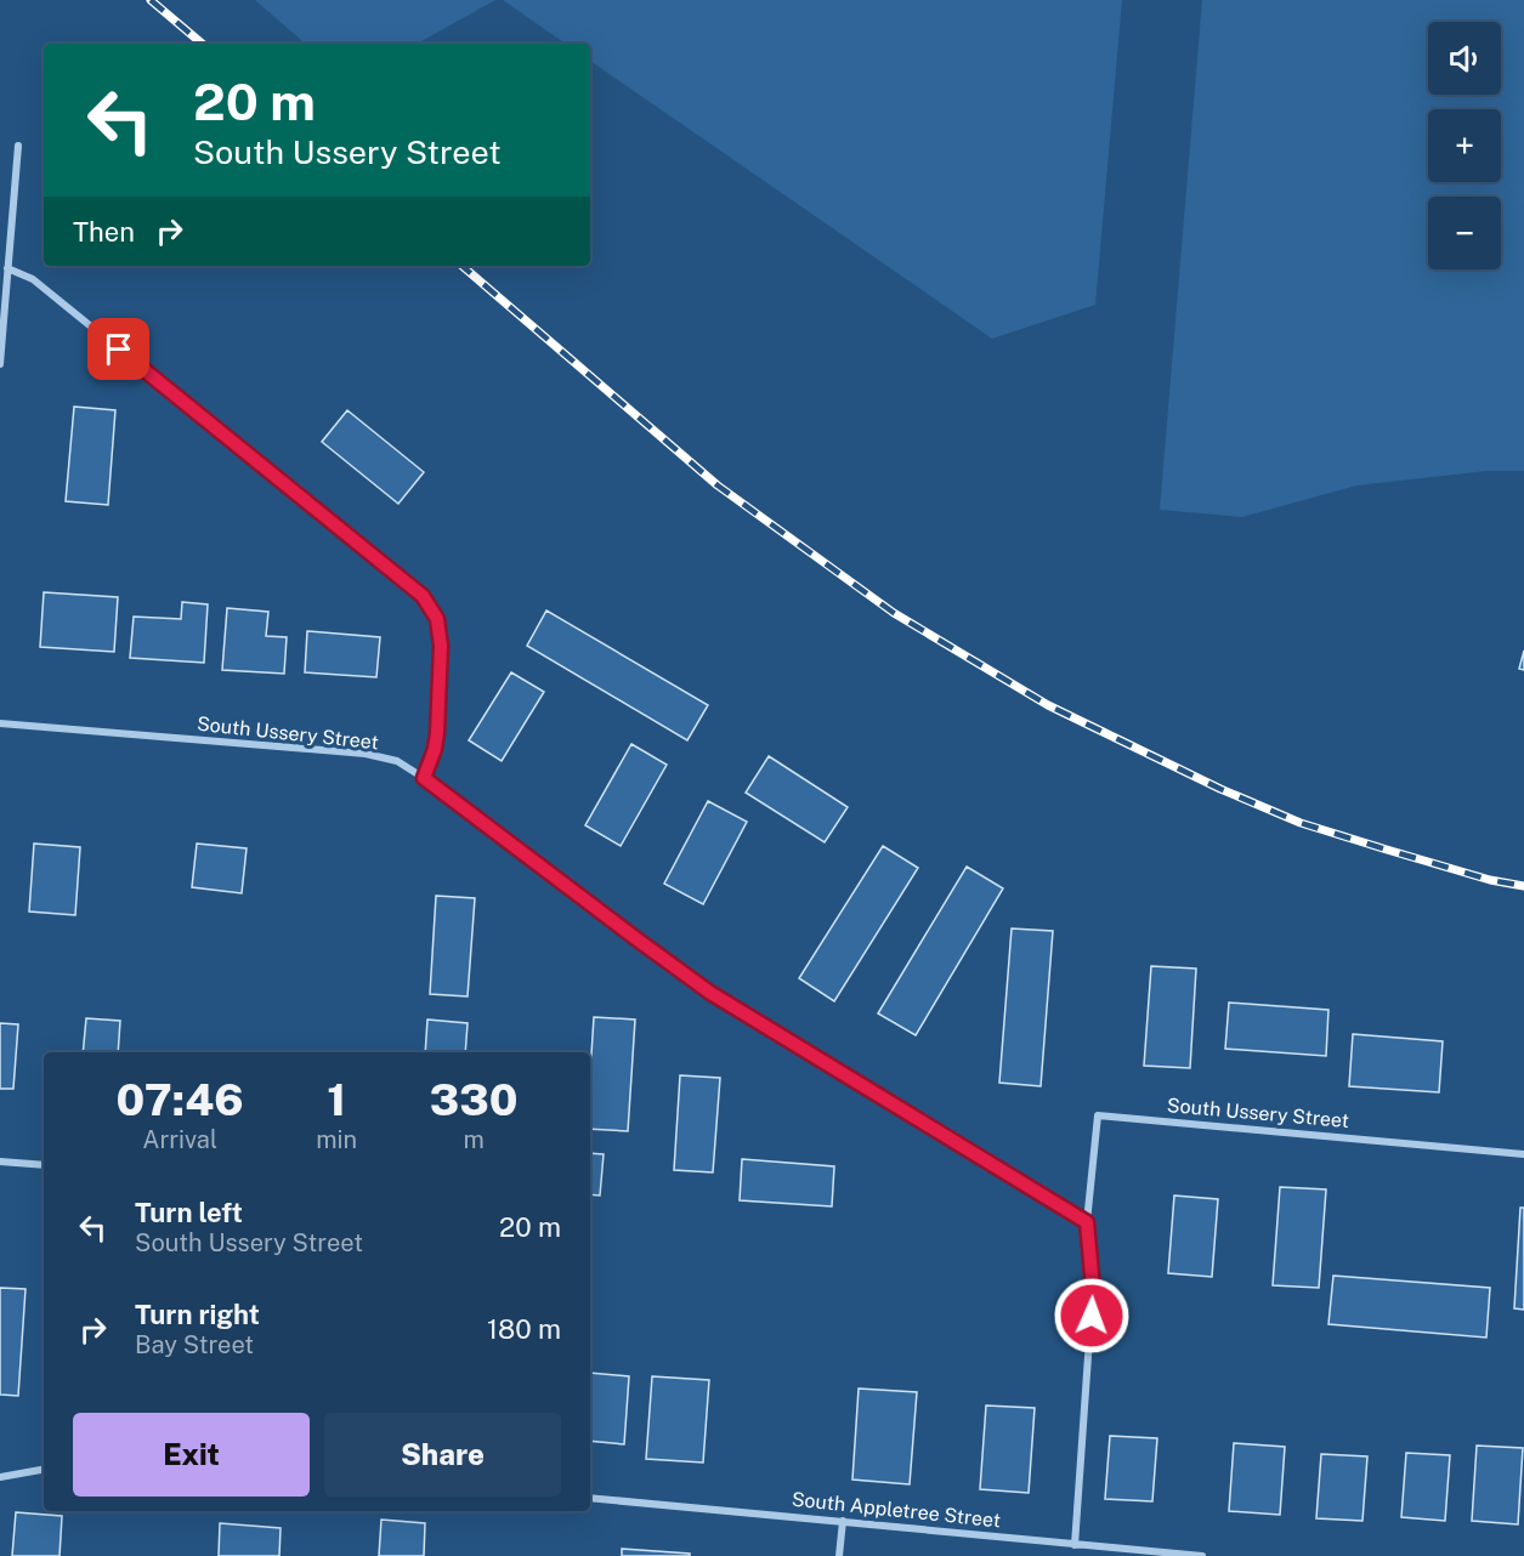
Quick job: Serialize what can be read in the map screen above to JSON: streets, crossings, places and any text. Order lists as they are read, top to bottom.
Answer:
{
  "streets": {
    "street": ["South Ussery Street", "South Appletree Street"]
  },
  "crossings": [
    ["South Ussery Street", "South Appletree Street"]
  ],
  "page": {
    "map_buttons": ["+", "−"],
    "turn": ["20 m", "South Ussery Street"],
    "then": "Then",
    "eta": [
      "07:46",
      "Arrival",
      "1",
      "min",
      "330",
      "m"
    ],
    "list": [
      {
        "name": "Turn left",
        "note": "South Ussery Street",
        "value": "20 m"
      },
      {
        "name": "Turn right",
        "note": "Bay Street",
        "value": "180 m"
      }
    ],
    "buttons": ["Exit", "Share"]
  }
}
